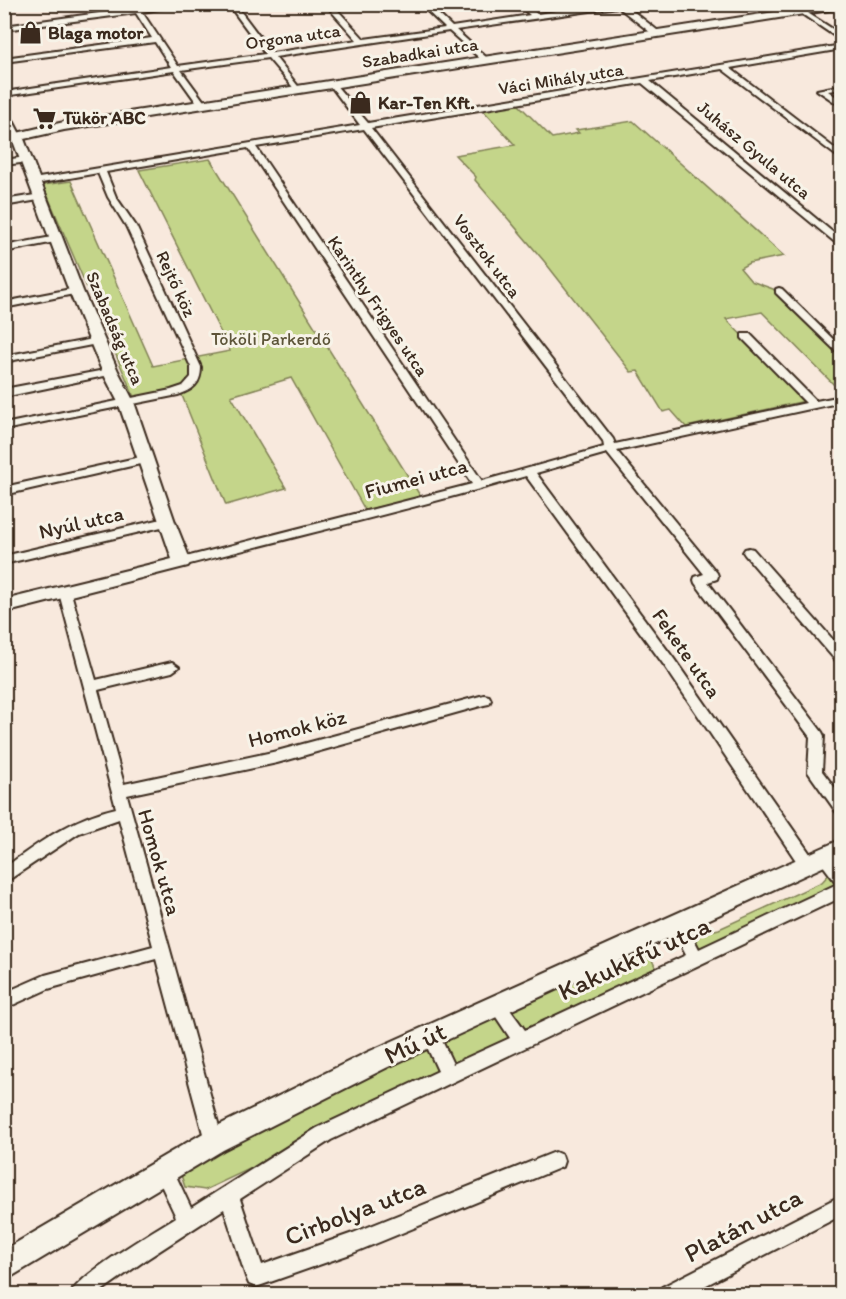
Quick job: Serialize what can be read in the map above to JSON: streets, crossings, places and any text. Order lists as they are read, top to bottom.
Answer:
{
  "streets": {
    "street": [
      "Orgona utca",
      "Szabadkai utca",
      "Váci Mihály utca",
      "Juhász Gyula utca",
      "Vosztok utca",
      "Rejtő köz",
      "Karinthy Frigyes utca",
      "Szabadság utca",
      "Fiumei utca",
      "Nyúl utca",
      "Fekete utca",
      "Homok köz",
      "Homok utca",
      "Kakukkfű utca",
      "Mű út",
      "Cirbolya utca",
      "Platán utca"
    ]
  },
  "crossings": [
    ["Szabadkai utca", "Vosztok utca"],
    ["Szabadkai utca", "Szabadság utca"],
    ["Váci Mihály utca", "Juhász Gyula utca"],
    ["Váci Mihály utca", "Vosztok utca"],
    ["Váci Mihály utca", "Rejtő köz"],
    ["Váci Mihály utca", "Karinthy Frigyes utca"],
    ["Váci Mihály utca", "Szabadság utca"],
    ["Vosztok utca", "Fiumei utca"],
    ["Rejtő köz", "Szabadság utca"],
    ["Karinthy Frigyes utca", "Fiumei utca"],
    ["Szabadság utca", "Fiumei utca"],
    ["Szabadság utca", "Nyúl utca"],
    ["Fiumei utca", "Fekete utca"],
    ["Fiumei utca", "Homok utca"],
    ["Fekete utca", "Mű út"],
    ["Homok köz", "Homok utca"],
    ["Homok utca", "Mű út"],
    ["Kakukkfű utca", "Cirbolya utca"]
  ],
  "parks": ["Tököli Parkerdő"],
  "places": {
    "shop": ["Blaga motor", "Kar-Ten Kft."],
    "supermarket": ["Tükör ABC"]
  }
}
